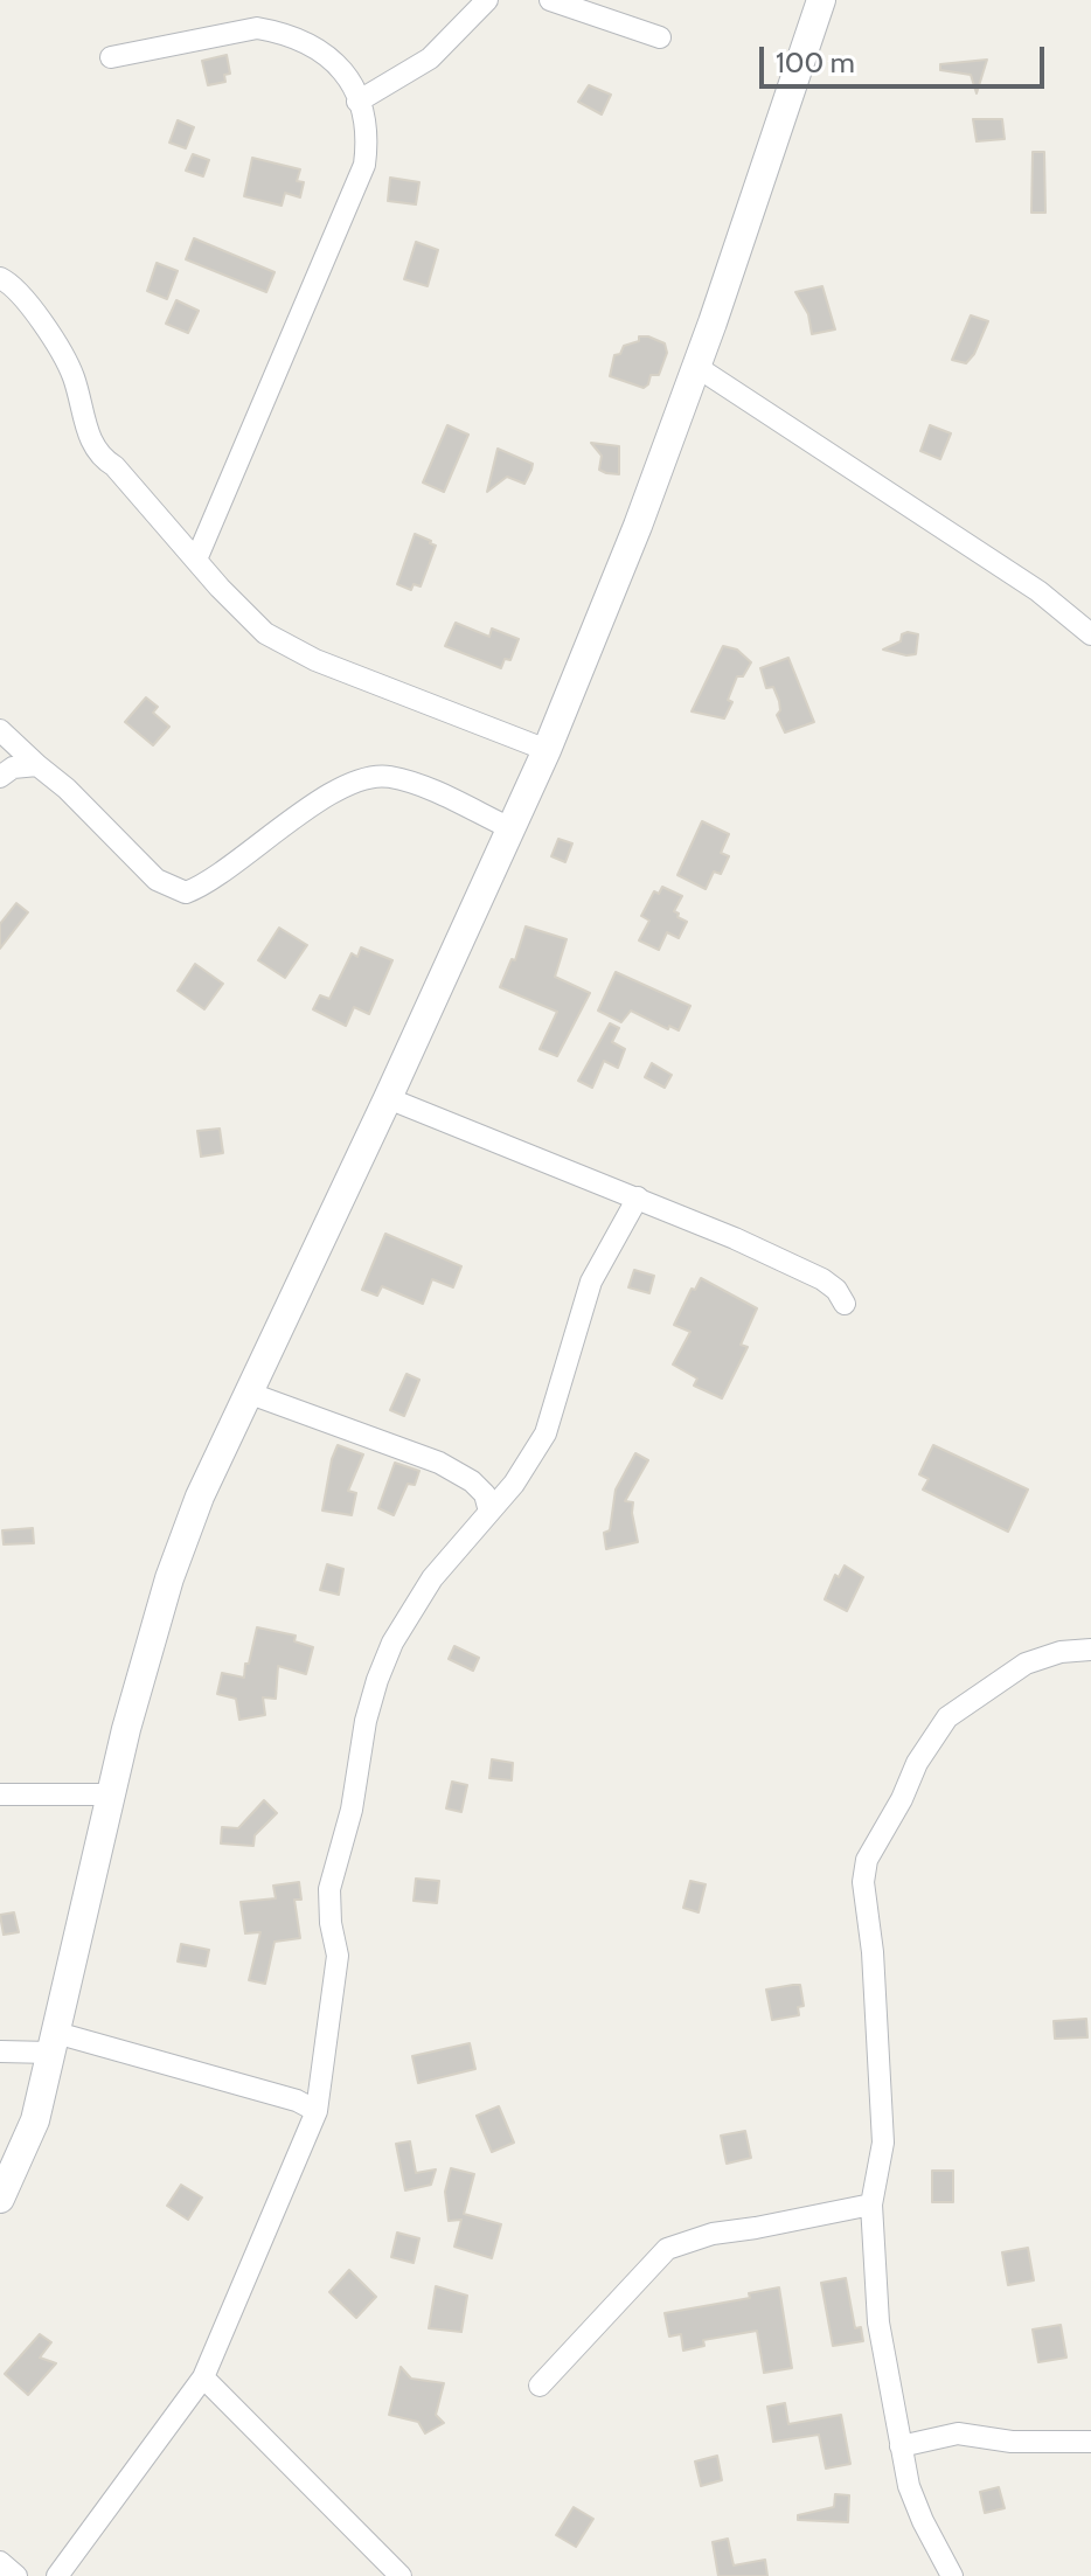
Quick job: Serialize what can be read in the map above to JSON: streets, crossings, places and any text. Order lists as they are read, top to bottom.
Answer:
{
  "scale_bar": "100 m"
}
